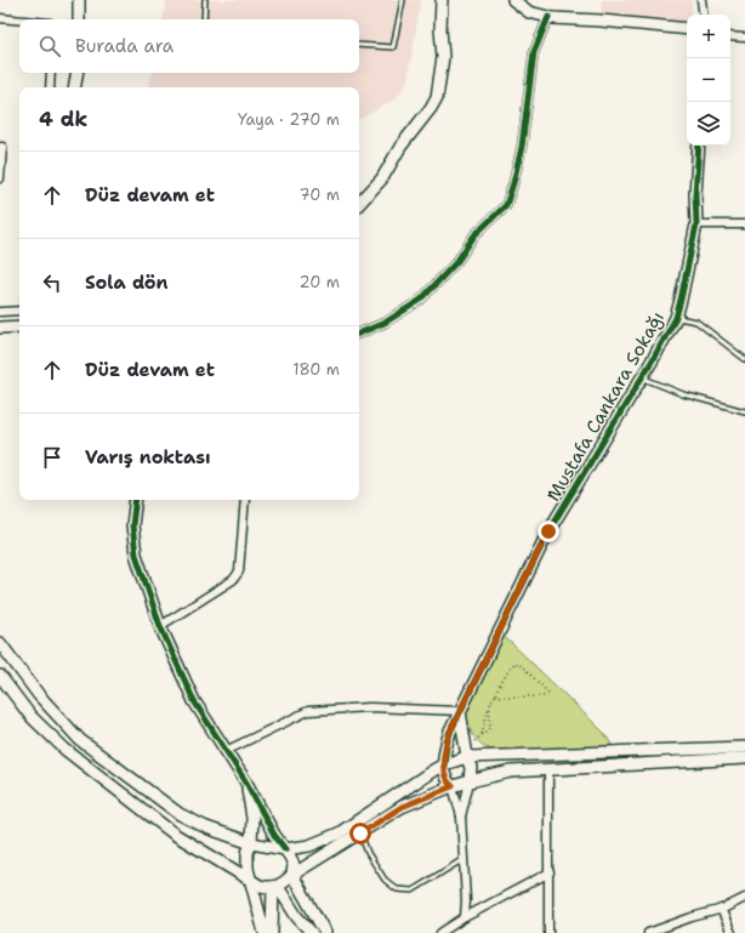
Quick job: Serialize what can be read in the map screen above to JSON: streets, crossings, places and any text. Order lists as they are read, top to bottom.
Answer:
{
  "streets": {
    "street": ["Mustafa Cankara Sokağı"]
  },
  "page": {
    "map_buttons": ["+", "−"],
    "search": "Burada ara",
    "heading": ["4 dk", "Yaya · 270 m"],
    "list": [
      ["Düz devam et", "70 m"],
      ["Sola dön", "20 m"],
      ["Düz devam et", "180 m"],
      "Varış noktası"
    ]
  }
}
